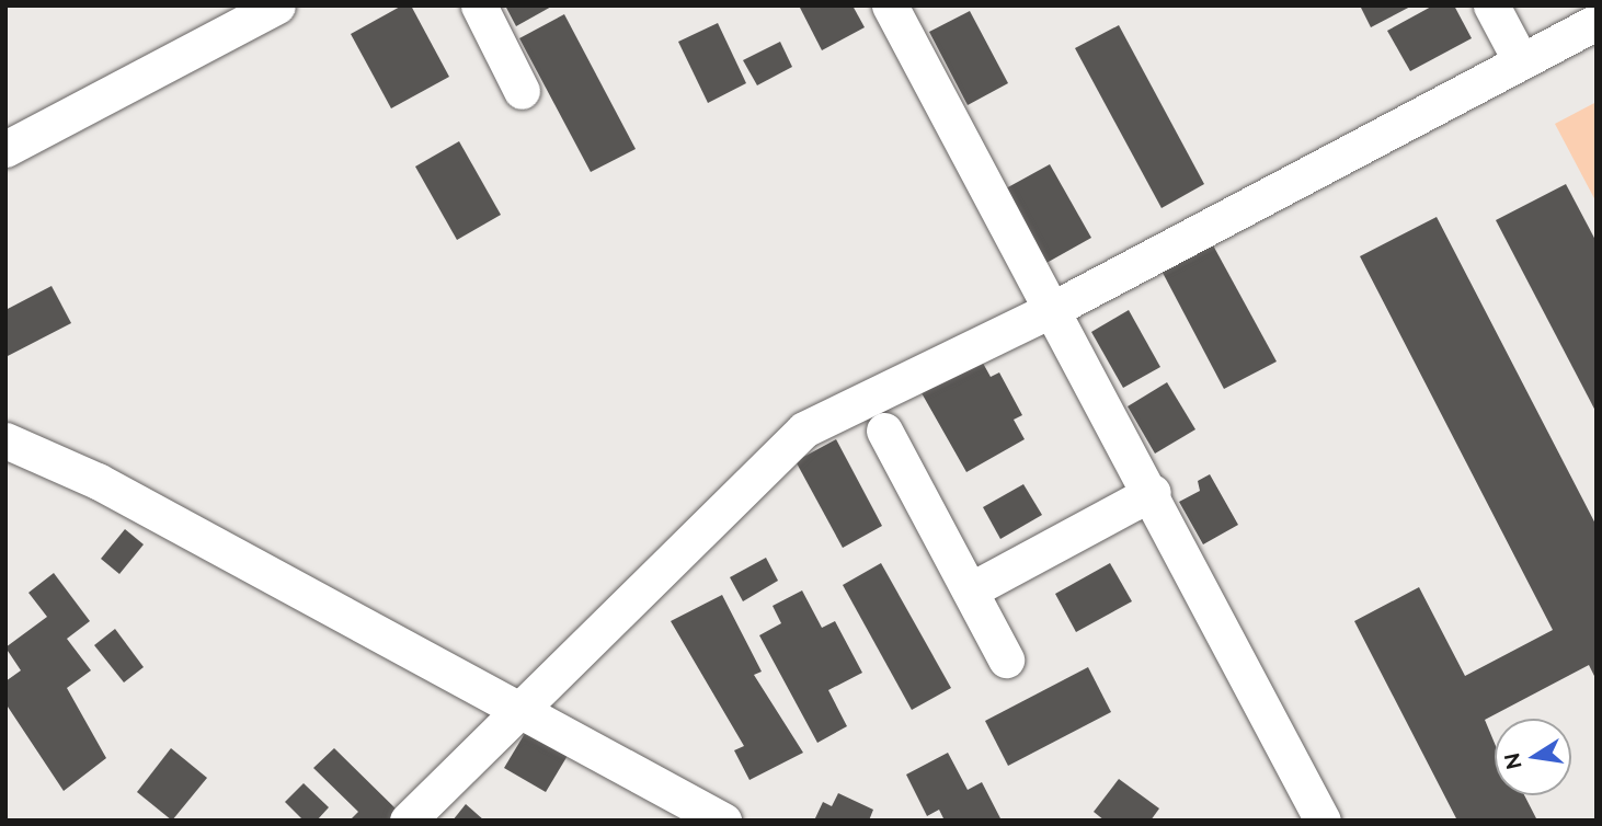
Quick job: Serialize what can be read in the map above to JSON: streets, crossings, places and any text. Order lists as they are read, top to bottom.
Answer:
{
  "north": "left"
}
